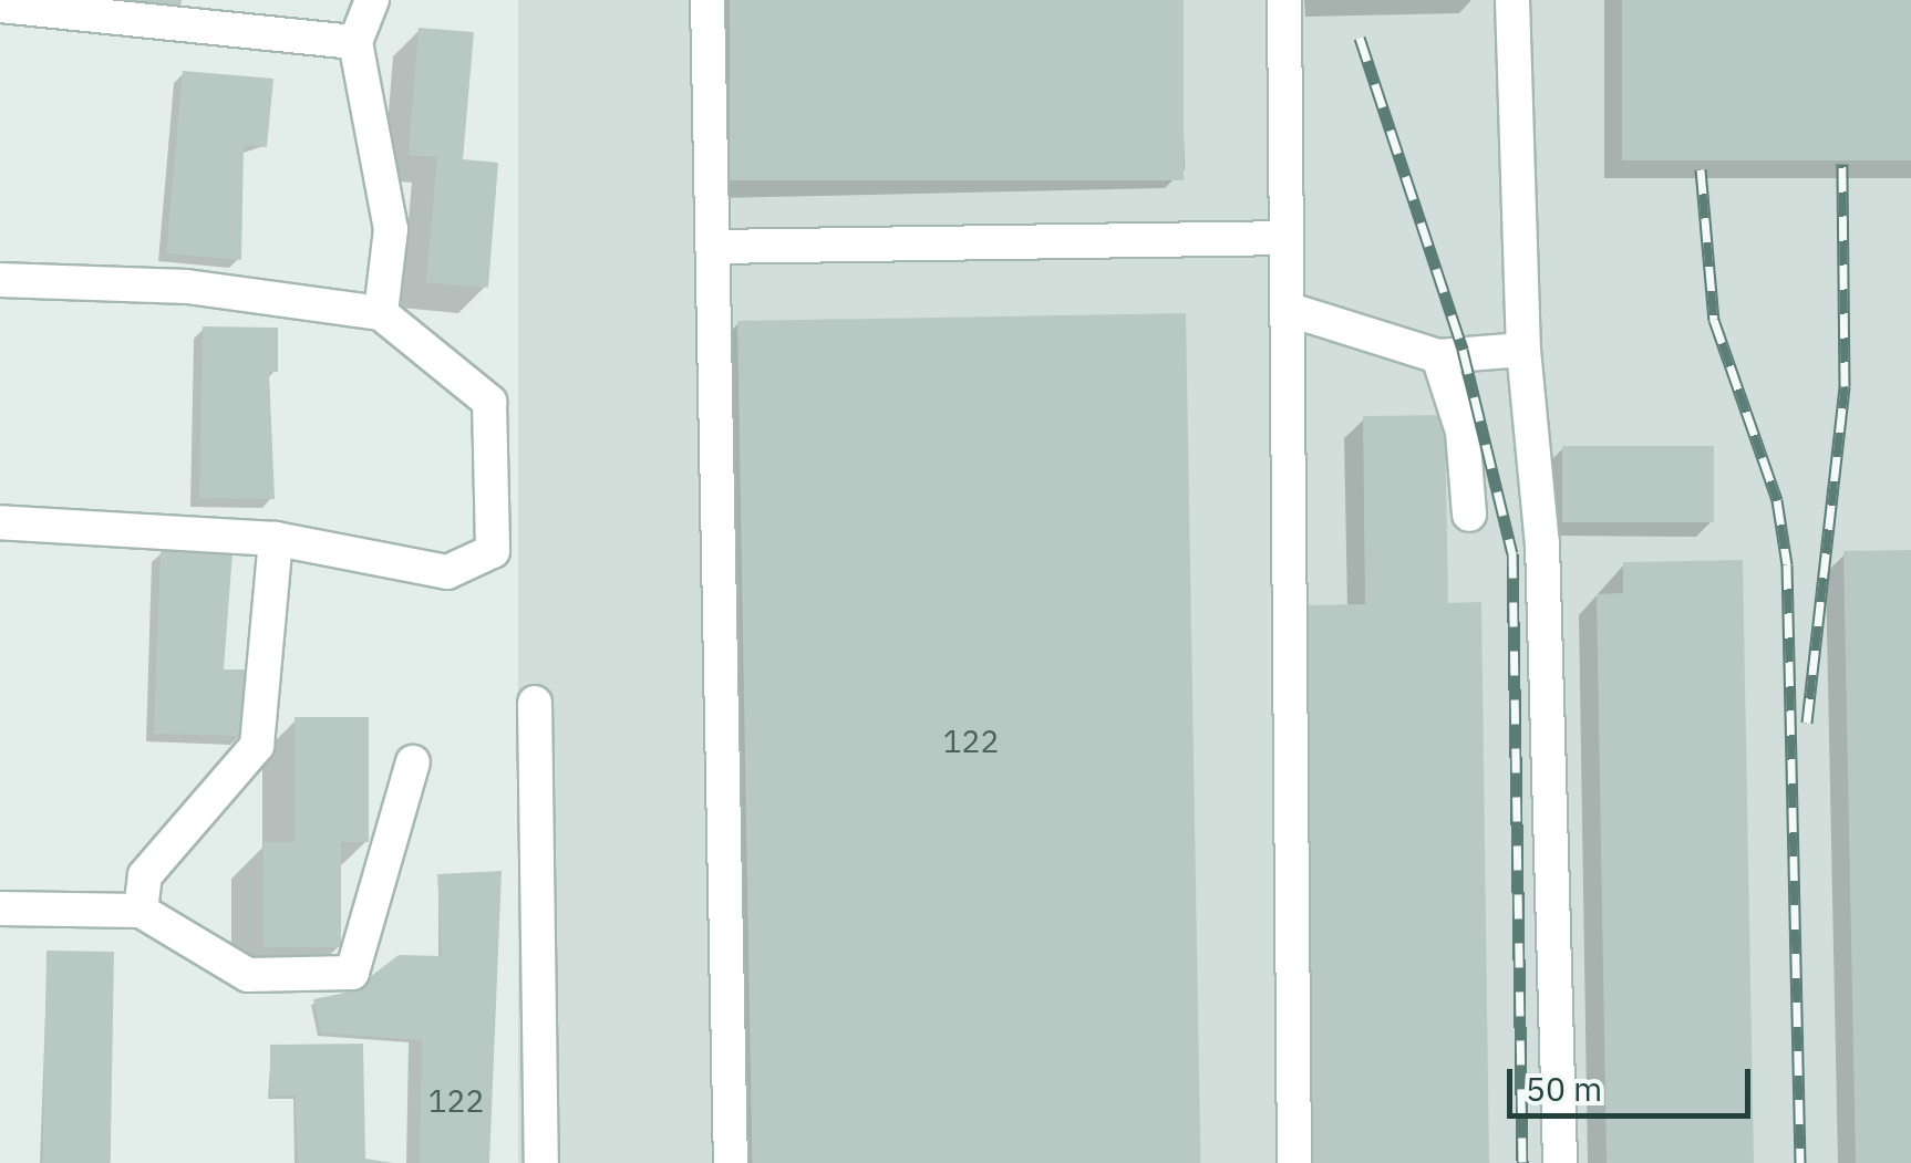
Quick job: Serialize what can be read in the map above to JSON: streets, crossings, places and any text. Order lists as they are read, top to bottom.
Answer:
{
  "house_numbers": ["122", "122"],
  "scale_bar": "50 m"
}
